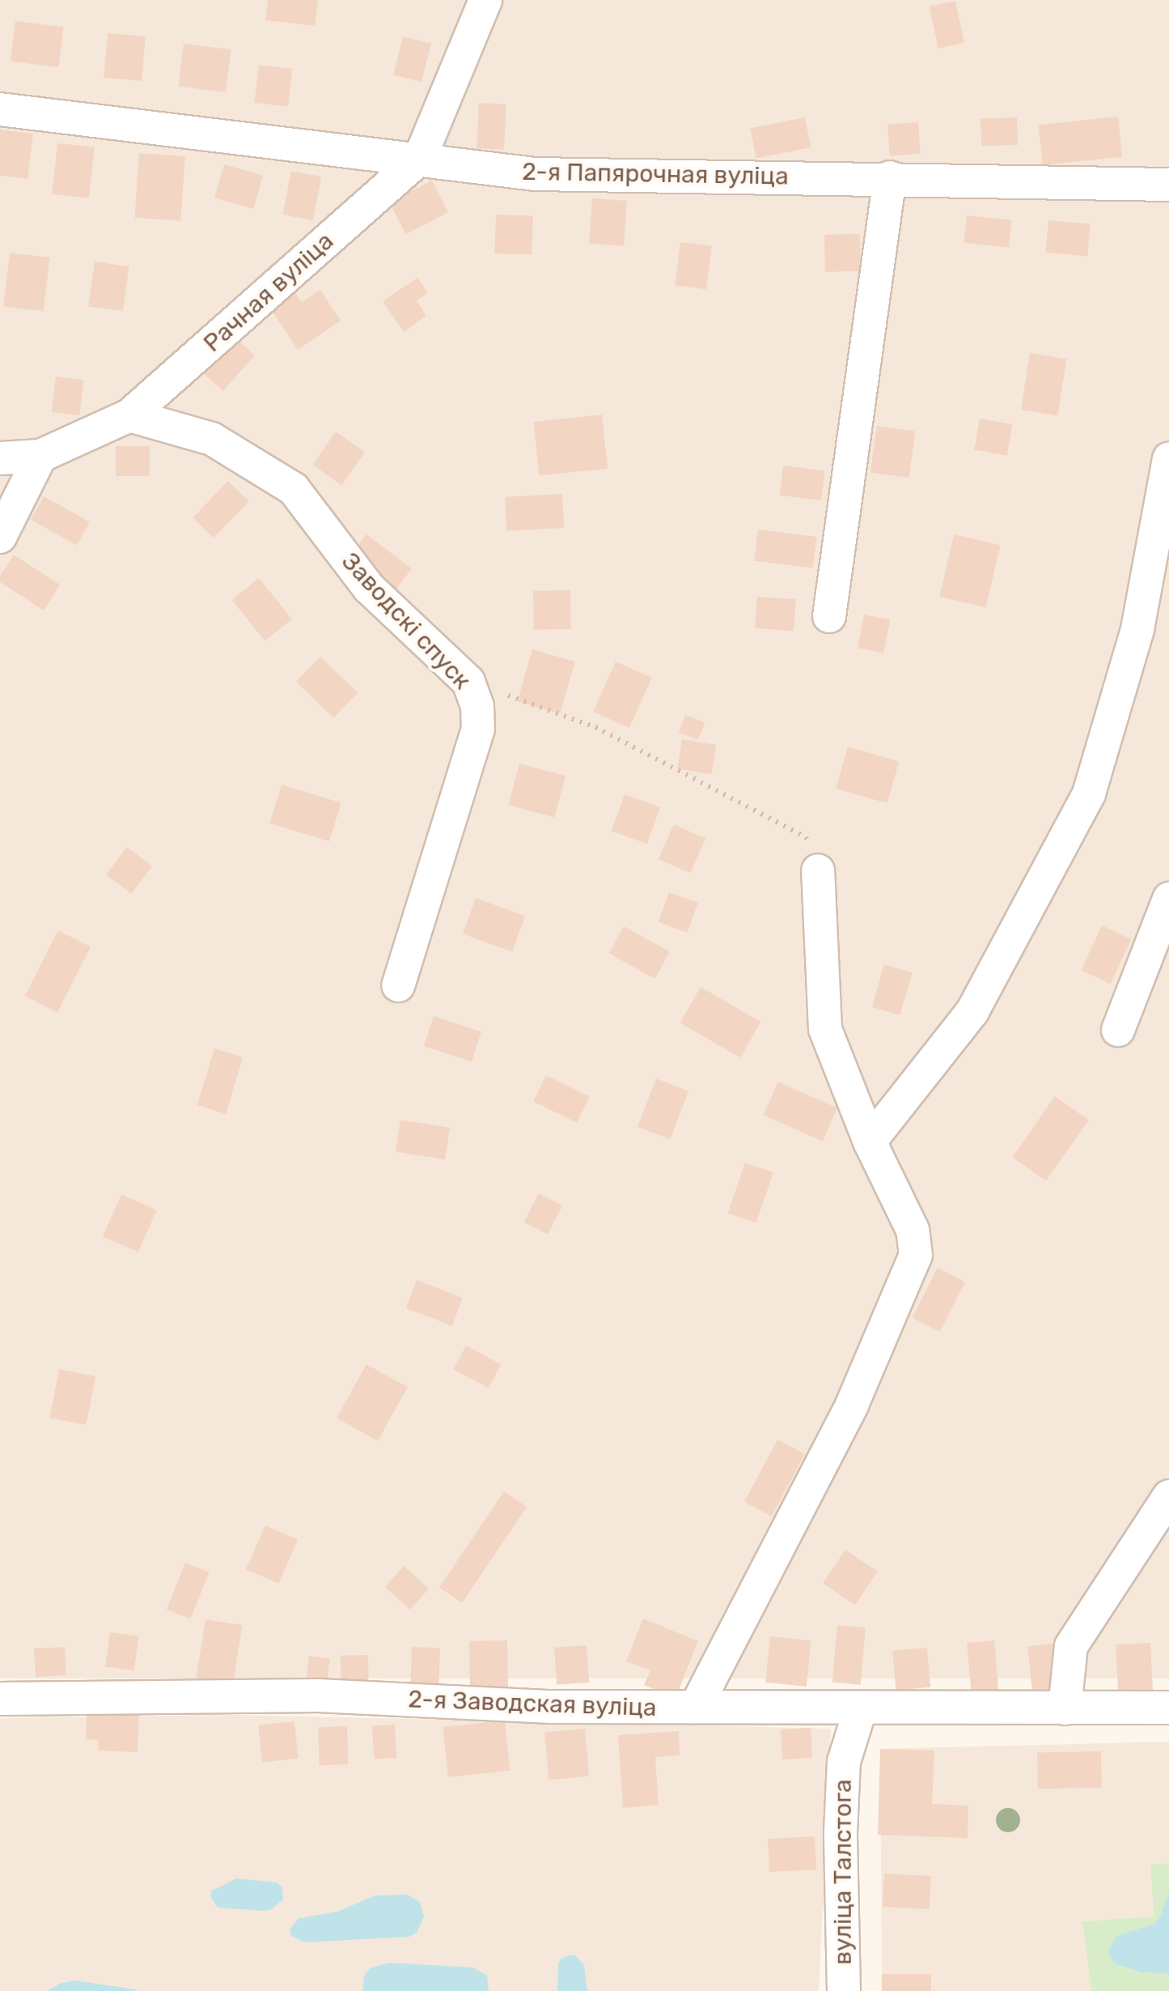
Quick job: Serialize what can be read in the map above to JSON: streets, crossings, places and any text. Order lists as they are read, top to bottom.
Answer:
{
  "streets": {
    "street": [
      "2-я Папярочная вуліца",
      "Рачная вуліца",
      "Заводскі спуск",
      "2-я Заводская вуліца",
      "вуліца Талстога"
    ]
  },
  "crossings": [
    ["2-я Папярочная вуліца", "Рачная вуліца"],
    ["Рачная вуліца", "Заводскі спуск"],
    ["2-я Заводская вуліца", "вуліца Талстога"]
  ]
}
